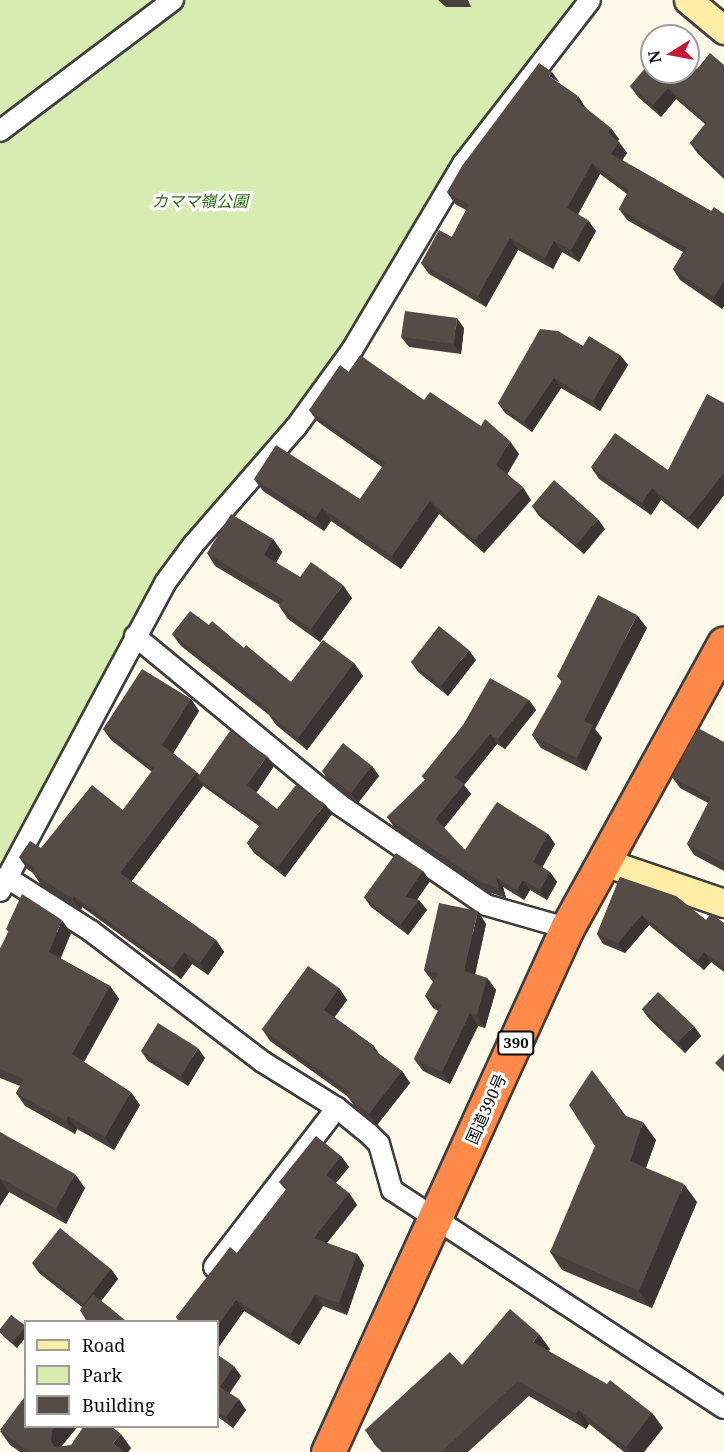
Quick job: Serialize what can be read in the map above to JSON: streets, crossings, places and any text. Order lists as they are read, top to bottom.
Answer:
{
  "streets": {
    "highway": ["390", "国道390号"]
  },
  "parks": ["カママ嶺公園"],
  "legend": ["Road", "Park", "Building"],
  "north": "left"
}
